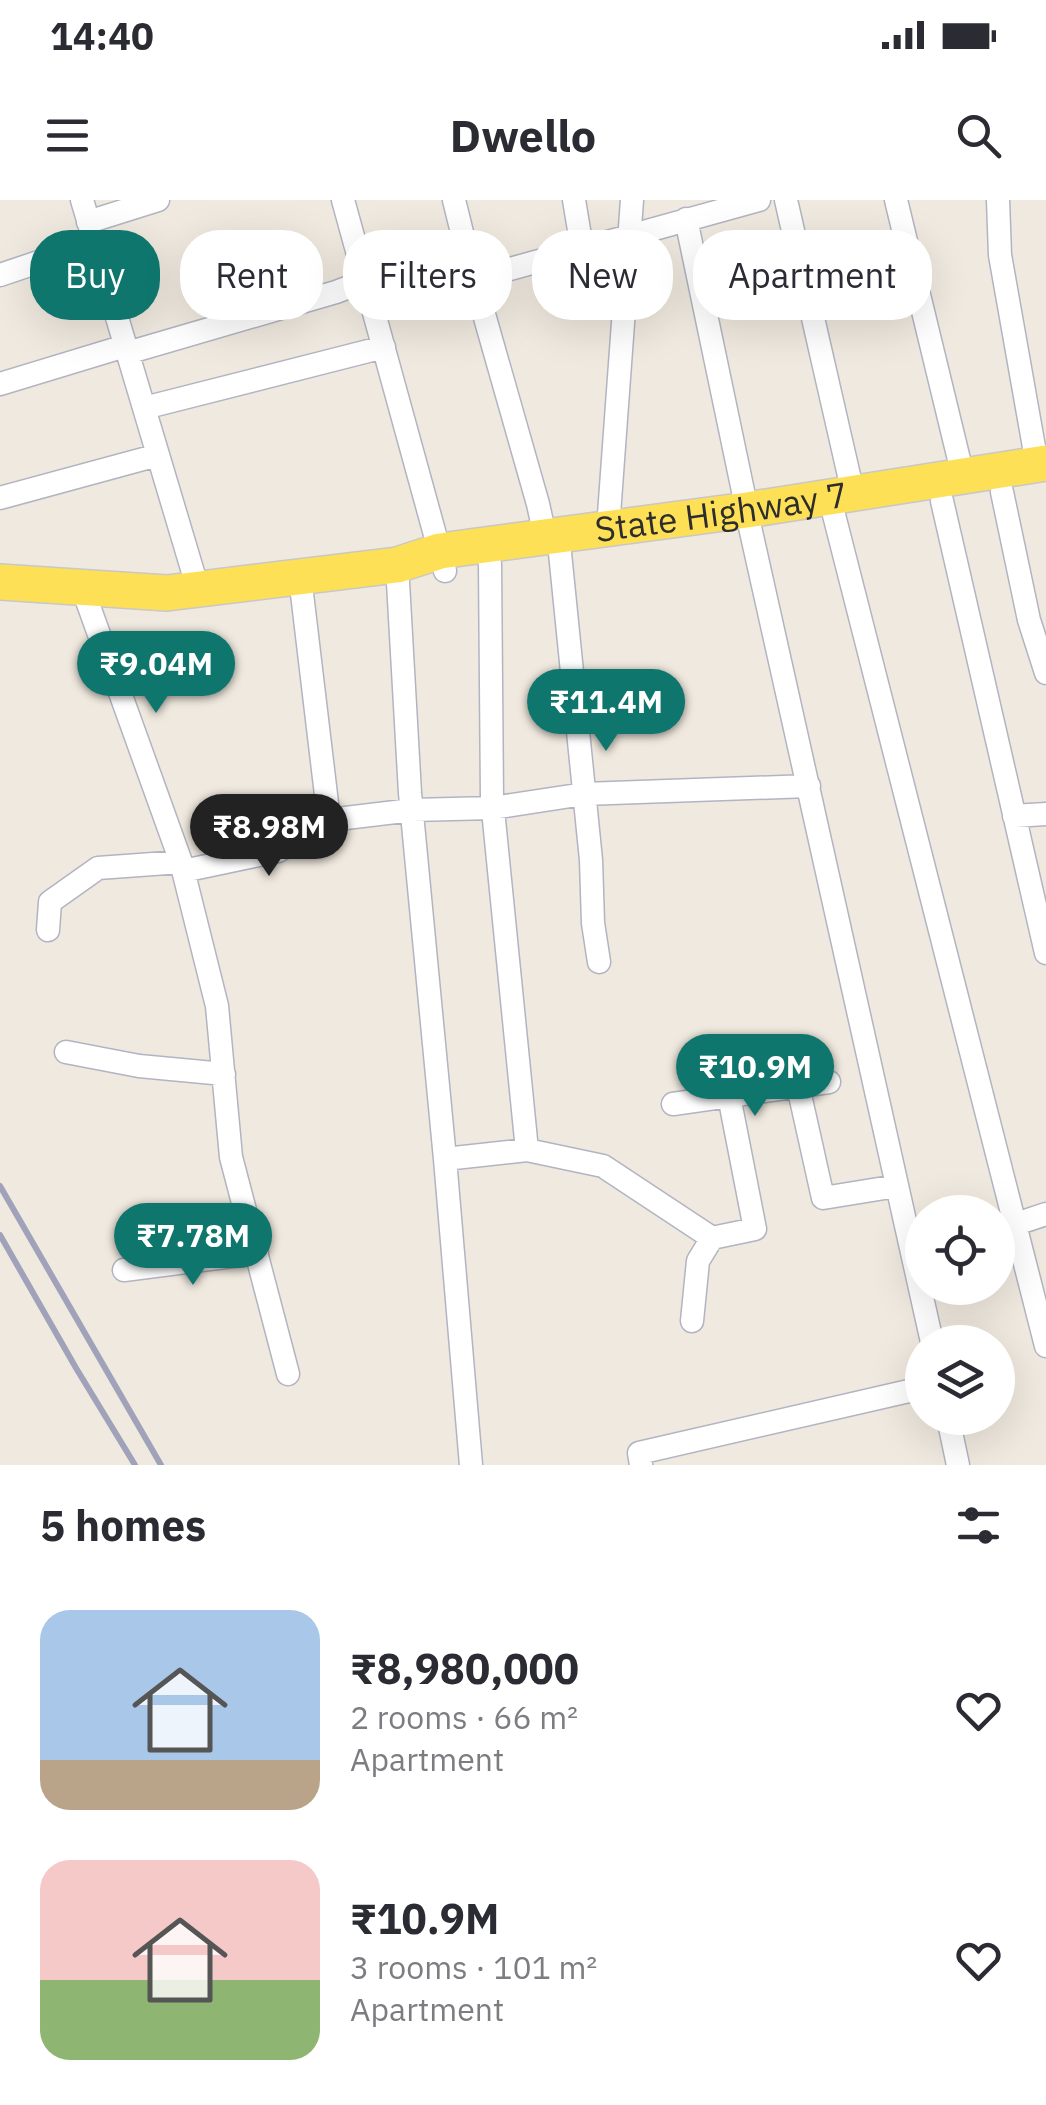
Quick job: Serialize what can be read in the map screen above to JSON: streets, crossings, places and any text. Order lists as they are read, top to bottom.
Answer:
{
  "streets": {
    "main road": ["State Highway 7"]
  },
  "page": {
    "status": "14:40",
    "header": "Dwello",
    "chip": [
      "Buy",
      "Rent",
      "Filters",
      "New",
      "Apartment"
    ],
    "price": [
      "₹9.04M",
      "₹11.4M",
      "₹8.98M",
      "₹10.9M",
      "₹7.78M"
    ],
    "heading": "5 homes",
    "list": [
      {
        "name": "₹8,980,000",
        "note": "2 rooms · 66 m² · Apartment"
      },
      {
        "name": "₹10.9M",
        "note": "3 rooms · 101 m² · Apartment"
      }
    ]
  }
}
